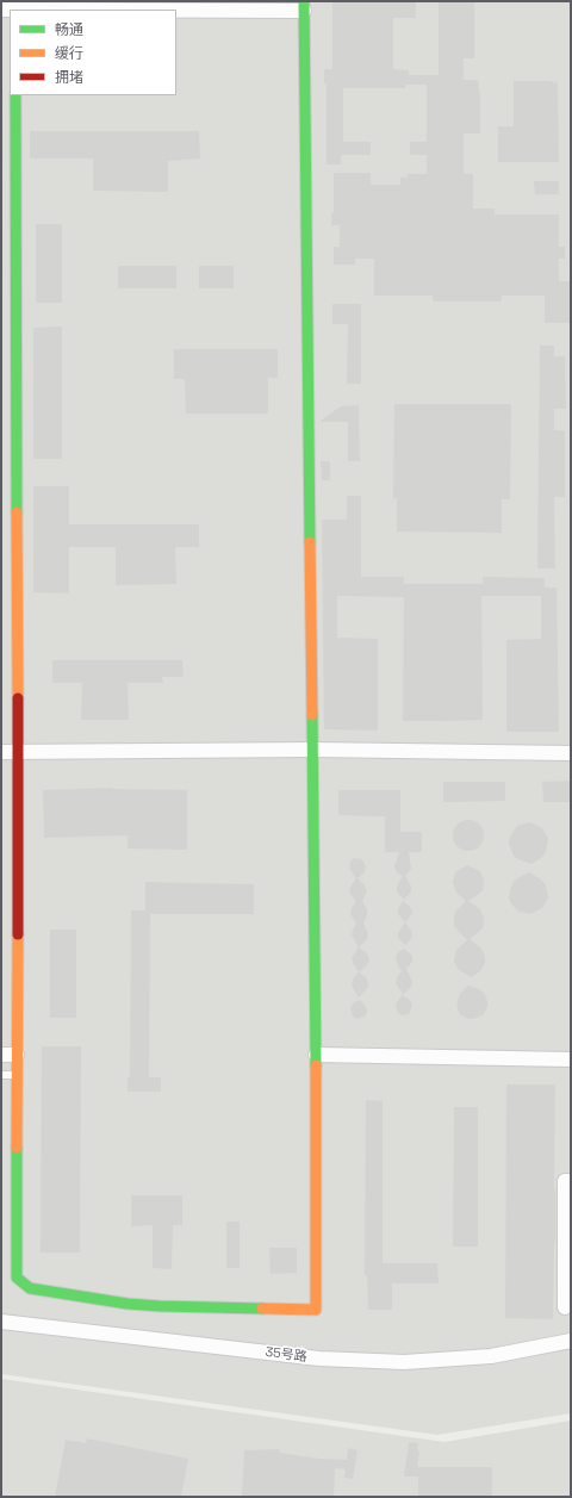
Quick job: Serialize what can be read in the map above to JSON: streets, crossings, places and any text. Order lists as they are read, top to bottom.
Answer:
{
  "streets": {
    "street": ["35号路"]
  },
  "legend": ["畅通", "缓行", "拥堵"]
}
